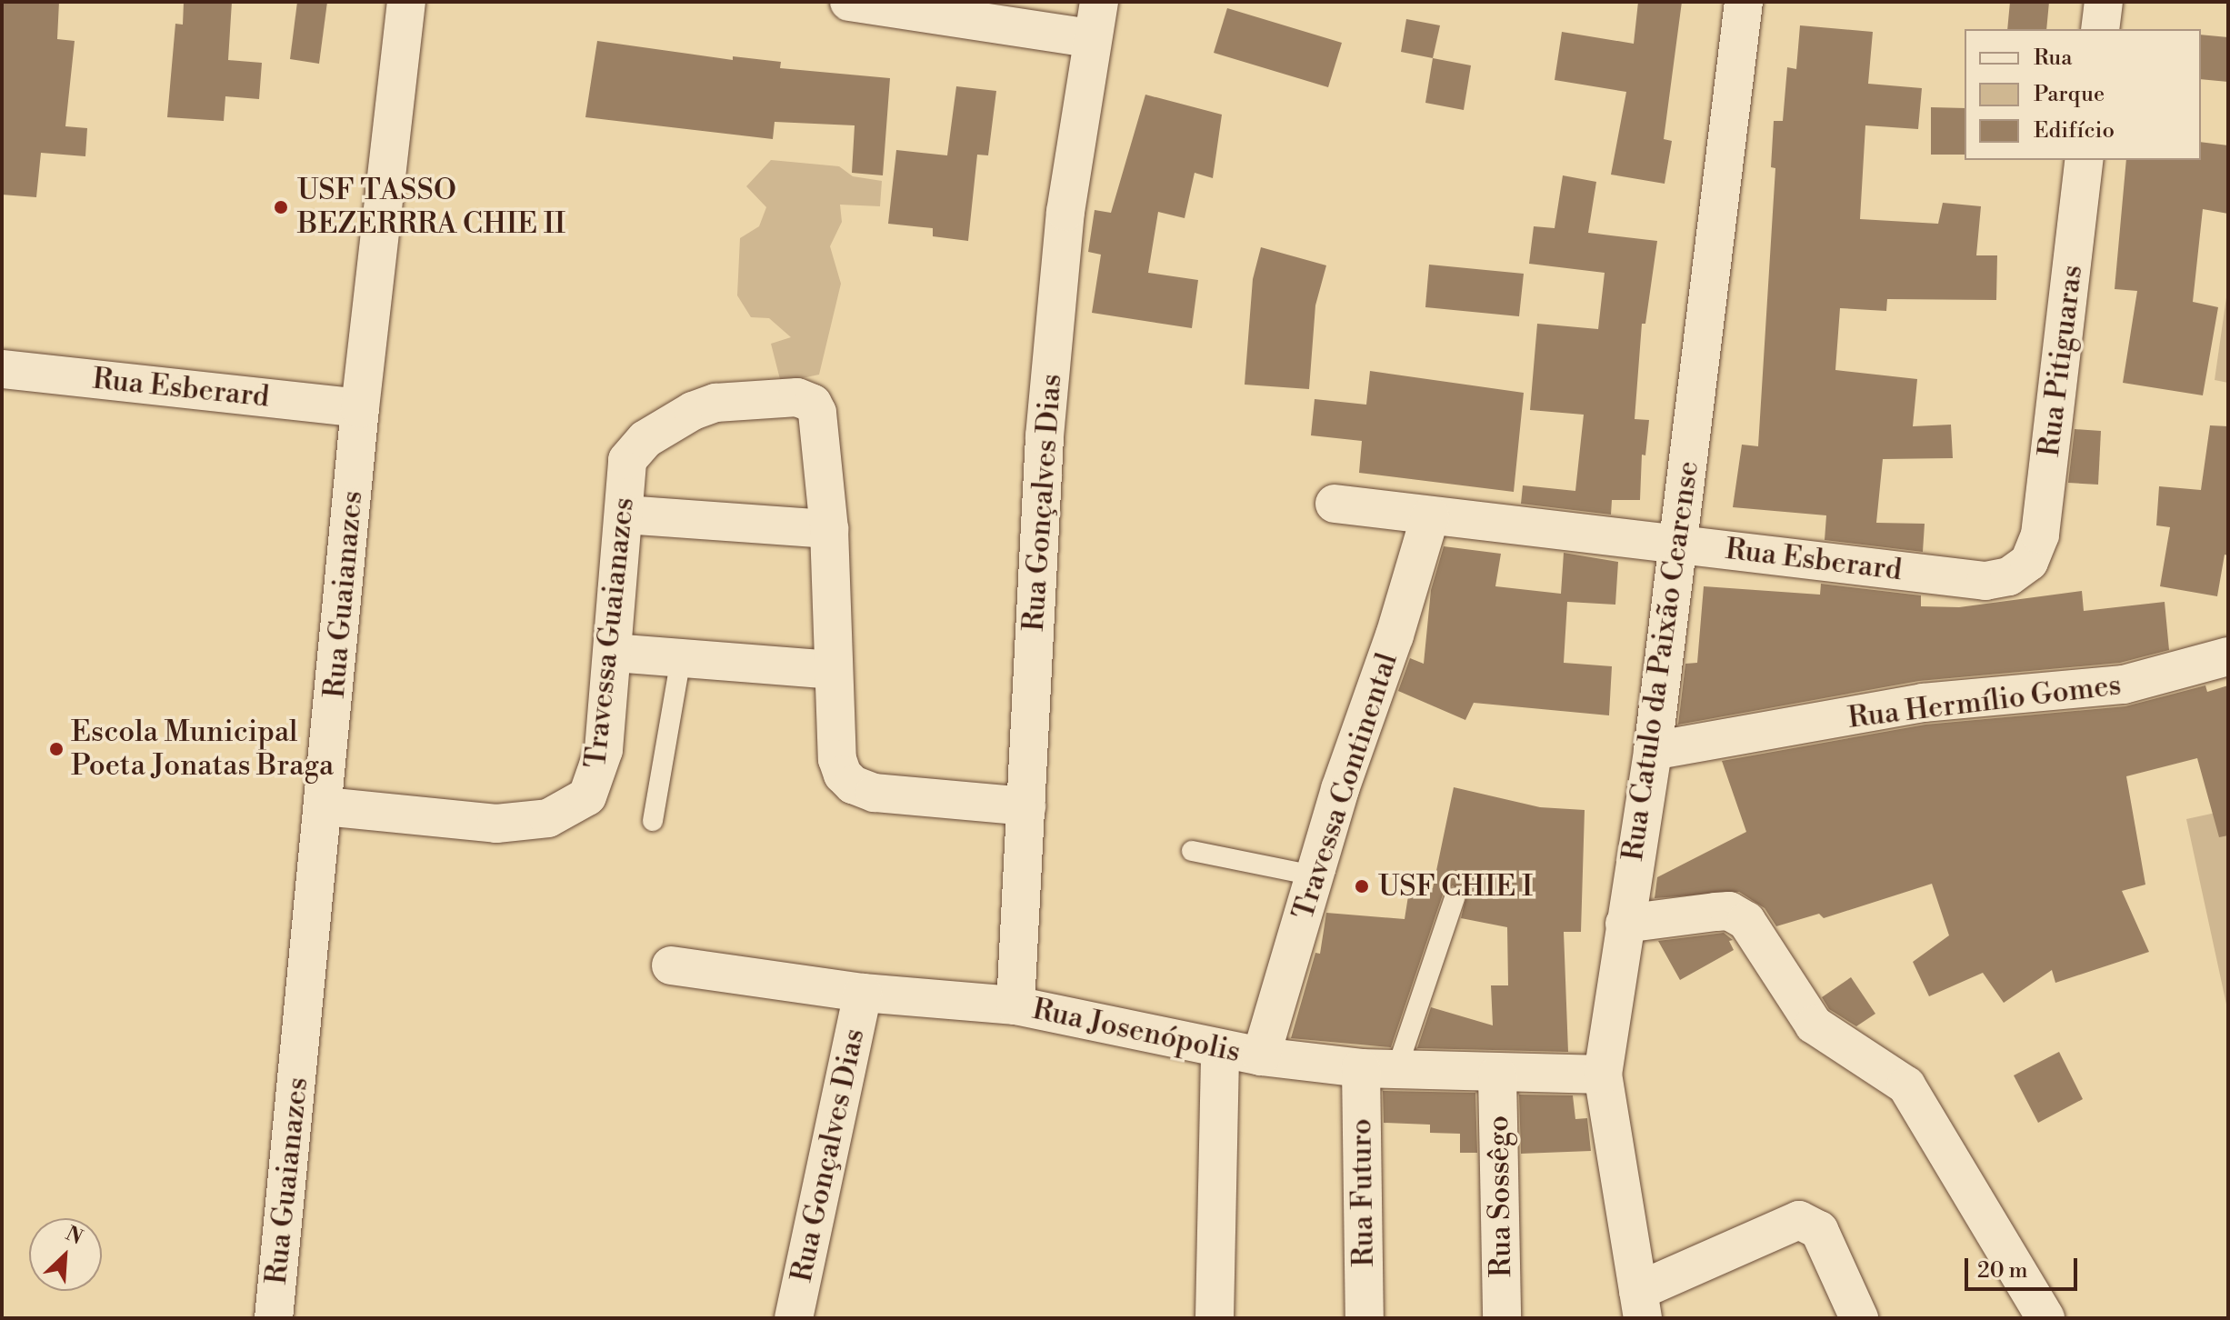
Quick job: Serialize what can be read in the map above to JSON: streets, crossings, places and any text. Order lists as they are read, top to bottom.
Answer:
{
  "streets": {
    "street": [
      "Rua Pitiguaras",
      "Rua Esberard",
      "Rua Gonçalves Dias",
      "Rua Guaianazes",
      "Travessa Guaianazes",
      "Rua Catulo da Paixão Cearense",
      "Rua Hermílio Gomes",
      "Travessa Continental",
      "Rua Josenópolis",
      "Rua Futuro",
      "Rua Sossêgo"
    ]
  },
  "crossings": [
    ["Rua Pitiguaras", "Rua Esberard"],
    ["Rua Esberard", "Rua Guaianazes"],
    ["Rua Esberard", "Rua Catulo da Paixão Cearense"],
    ["Rua Esberard", "Travessa Continental"],
    ["Rua Gonçalves Dias", "Rua Josenópolis"],
    ["Rua Guaianazes", "Travessa Guaianazes"],
    ["Rua Catulo da Paixão Cearense", "Rua Hermílio Gomes"],
    ["Rua Catulo da Paixão Cearense", "Rua Josenópolis"],
    ["Travessa Continental", "Rua Josenópolis"],
    ["Rua Josenópolis", "Rua Futuro"],
    ["Rua Josenópolis", "Rua Sossêgo"]
  ],
  "places": ["USF TASSO BEZERRRA CHIE II", "Escola Municipal Poeta Jonatas Braga", "USF CHIE I"],
  "legend": ["Rua", "Parque", "Edifício"],
  "scale_bar": "20 m",
  "north": "top right"
}
